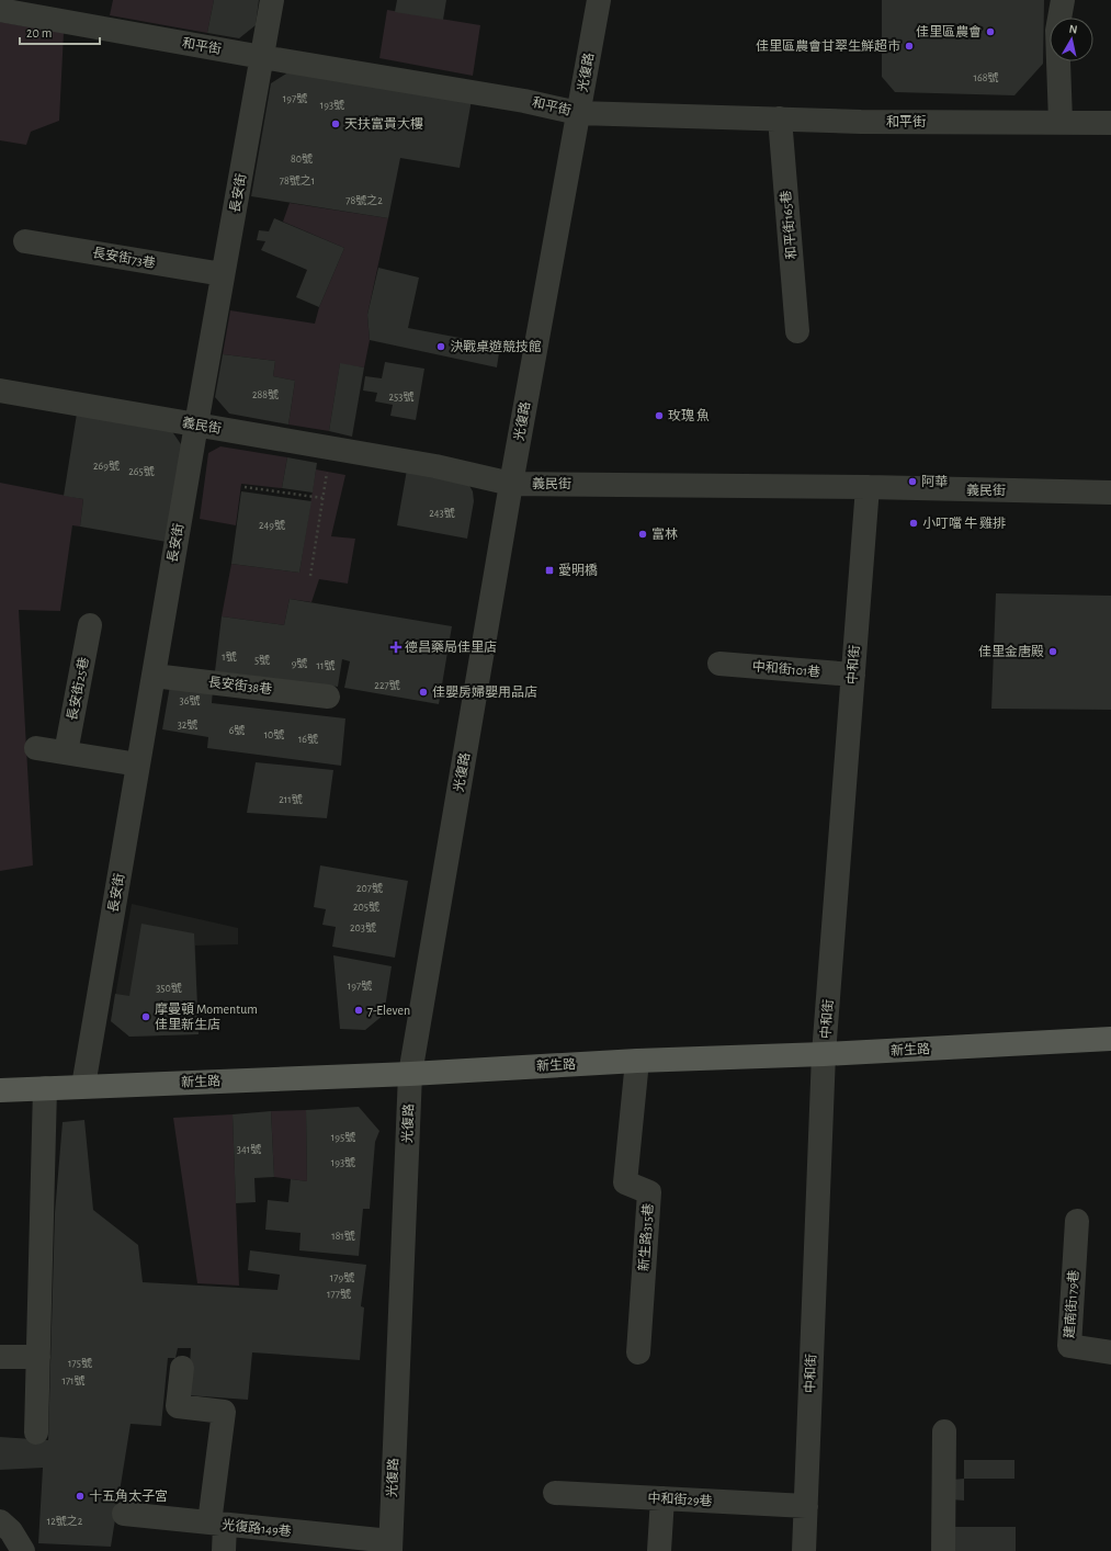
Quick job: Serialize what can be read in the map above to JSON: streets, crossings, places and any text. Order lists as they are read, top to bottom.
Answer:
{
  "streets": {
    "main road": ["新生路"],
    "street": [
      "和平街",
      "光復路",
      "長安街",
      "和平街165巷",
      "長安街73巷",
      "義民街",
      "中和街",
      "中和街101巷",
      "長安街38巷",
      "長安街25巷",
      "新生路315巷",
      "建南街179巷",
      "中和街29巷",
      "光復路149巷"
    ]
  },
  "crossings": [
    ["和平街", "光復路"],
    ["和平街", "長安街"],
    ["和平街", "和平街165巷"],
    ["光復路", "義民街"],
    ["光復路", "新生路"],
    ["光復路", "光復路149巷"],
    ["長安街", "長安街73巷"],
    ["長安街", "義民街"],
    ["長安街", "長安街38巷"],
    ["長安街", "新生路"],
    ["義民街", "中和街"],
    ["中和街", "中和街101巷"],
    ["中和街", "新生路"],
    ["中和街", "中和街29巷"],
    ["新生路", "新生路315巷"]
  ],
  "places": {
    "other": [
      "佳里區農會",
      "佳里區農會甘翠生鮮超市",
      "天扶富貴大樓",
      "決戰桌遊競技館",
      "玫瑰 魚",
      "阿華",
      "小叮噹 牛 雞排",
      "富林",
      "佳里金唐殿",
      "佳嬰房婦嬰用品店",
      "7-Eleven",
      "摩曼頓 Momentum 佳里新生店",
      "十五角太子宮"
    ],
    "transit": ["愛明橋"],
    "health": ["德昌藥局佳里店"]
  },
  "house_numbers": [
    "168號",
    "197號",
    "193號",
    "80號",
    "78號之1",
    "78號之2",
    "288號",
    "253號",
    "269號",
    "265號",
    "243號",
    "249號",
    "1號",
    "5號",
    "9號",
    "11號",
    "227號",
    "36號",
    "32號",
    "6號",
    "10號",
    "16號",
    "211號",
    "207號",
    "205號",
    "203號",
    "197號",
    "350號",
    "195號",
    "341號",
    "193號",
    "181號",
    "179號",
    "177號",
    "175號",
    "171號",
    "12號之2"
  ],
  "scale_bar": "20 m",
  "north": "top"
}
